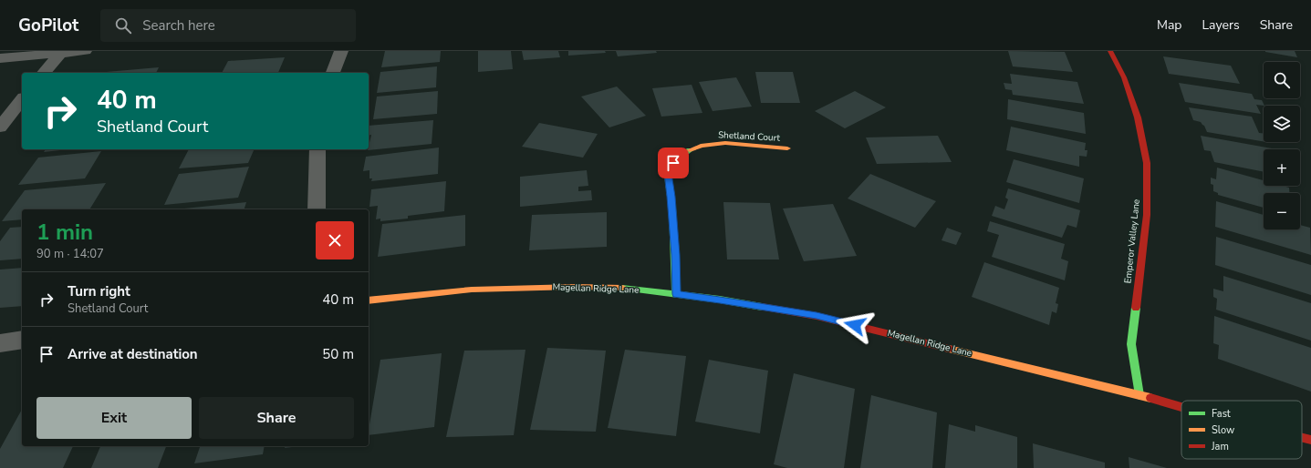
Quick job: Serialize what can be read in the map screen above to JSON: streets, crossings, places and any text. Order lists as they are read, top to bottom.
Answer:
{
  "streets": {
    "street": ["Shetland Court", "Emperor Valley Lane", "Magellan Ridge Lane"]
  },
  "crossings": [
    ["Shetland Court", "Magellan Ridge Lane"],
    ["Emperor Valley Lane", "Magellan Ridge Lane"]
  ],
  "legend": ["Fast", "Slow", "Jam"],
  "page": {
    "header": "GoPilot",
    "search": "Search here",
    "nav": ["Map", "Layers", "Share"],
    "map_buttons": ["+", "−"],
    "turn": ["40 m", "Shetland Court"],
    "heading": ["1 min", "90 m · 14:07"],
    "list": [
      {
        "name": "Turn right",
        "note": "Shetland Court",
        "value": "40 m"
      },
      {
        "name": "Arrive at destination",
        "value": "50 m"
      }
    ],
    "buttons": ["Exit", "Share"]
  }
}
